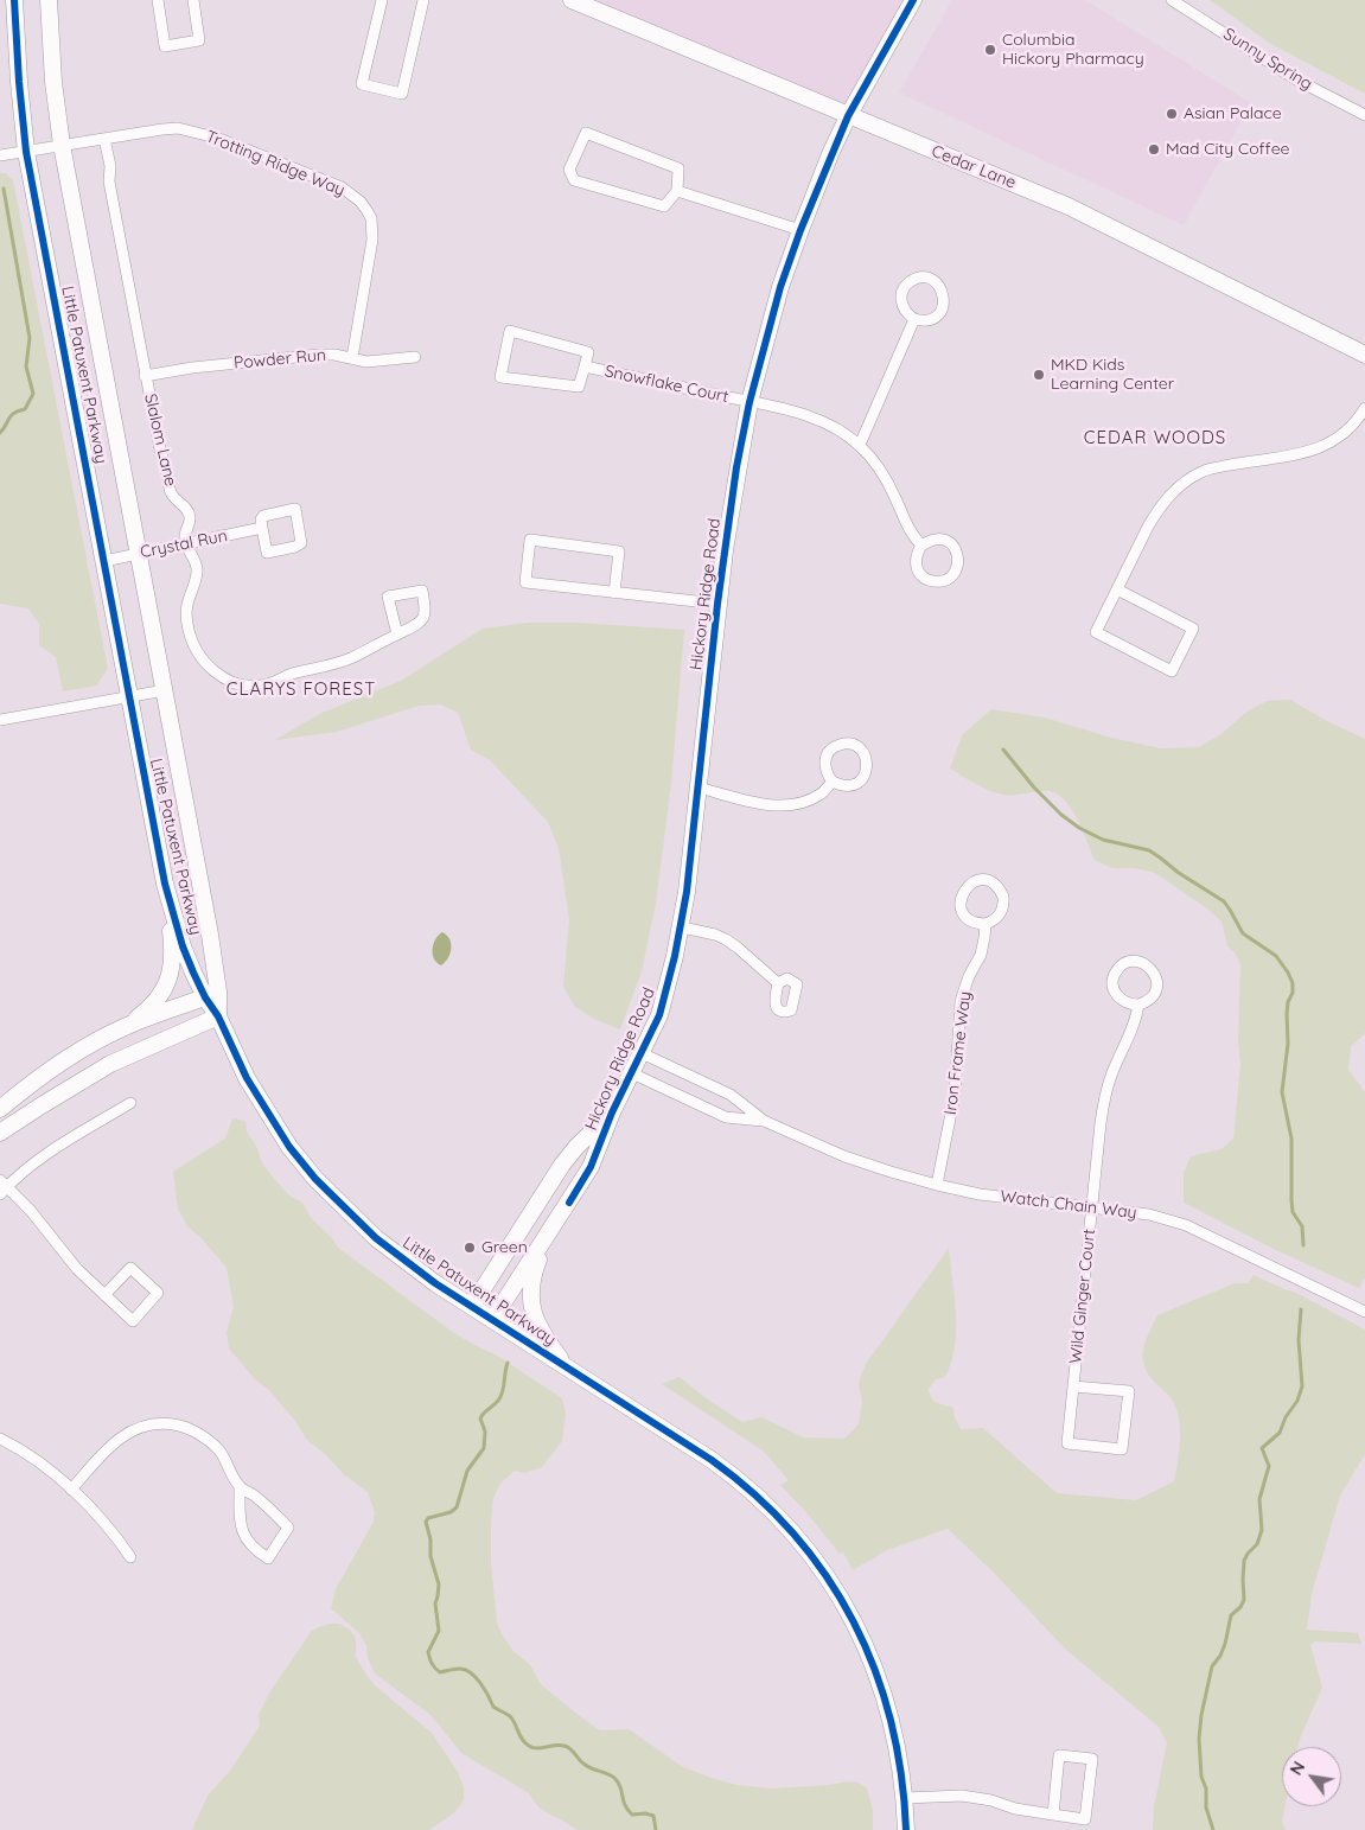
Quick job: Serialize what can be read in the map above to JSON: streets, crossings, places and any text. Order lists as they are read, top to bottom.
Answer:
{
  "streets": {
    "street": [
      "Sunny Spring",
      "Trotting Ridge Way",
      "Cedar Lane",
      "Powder Run",
      "Little Patuxent Parkway",
      "Snowflake Court",
      "Slalom Lane",
      "Crystal Run",
      "Hickory Ridge Road",
      "Iron Frame Way",
      "Watch Chain Way",
      "Wild Ginger Court"
    ]
  },
  "crossings": [
    ["Trotting Ridge Way", "Powder Run"],
    ["Trotting Ridge Way", "Little Patuxent Parkway"],
    ["Trotting Ridge Way", "Slalom Lane"],
    ["Cedar Lane", "Hickory Ridge Road"],
    ["Powder Run", "Slalom Lane"],
    ["Little Patuxent Parkway", "Crystal Run"],
    ["Little Patuxent Parkway", "Hickory Ridge Road"],
    ["Snowflake Court", "Hickory Ridge Road"],
    ["Slalom Lane", "Crystal Run"],
    ["Hickory Ridge Road", "Watch Chain Way"],
    ["Iron Frame Way", "Watch Chain Way"],
    ["Watch Chain Way", "Wild Ginger Court"]
  ],
  "districts": ["CEDAR WOODS", "CLARYS FOREST"],
  "places": [
    "Columbia Hickory Pharmacy",
    "Asian Palace",
    "Mad City Coffee",
    "MKD Kids Learning Center",
    "Green"
  ],
  "north": "top left"
}
